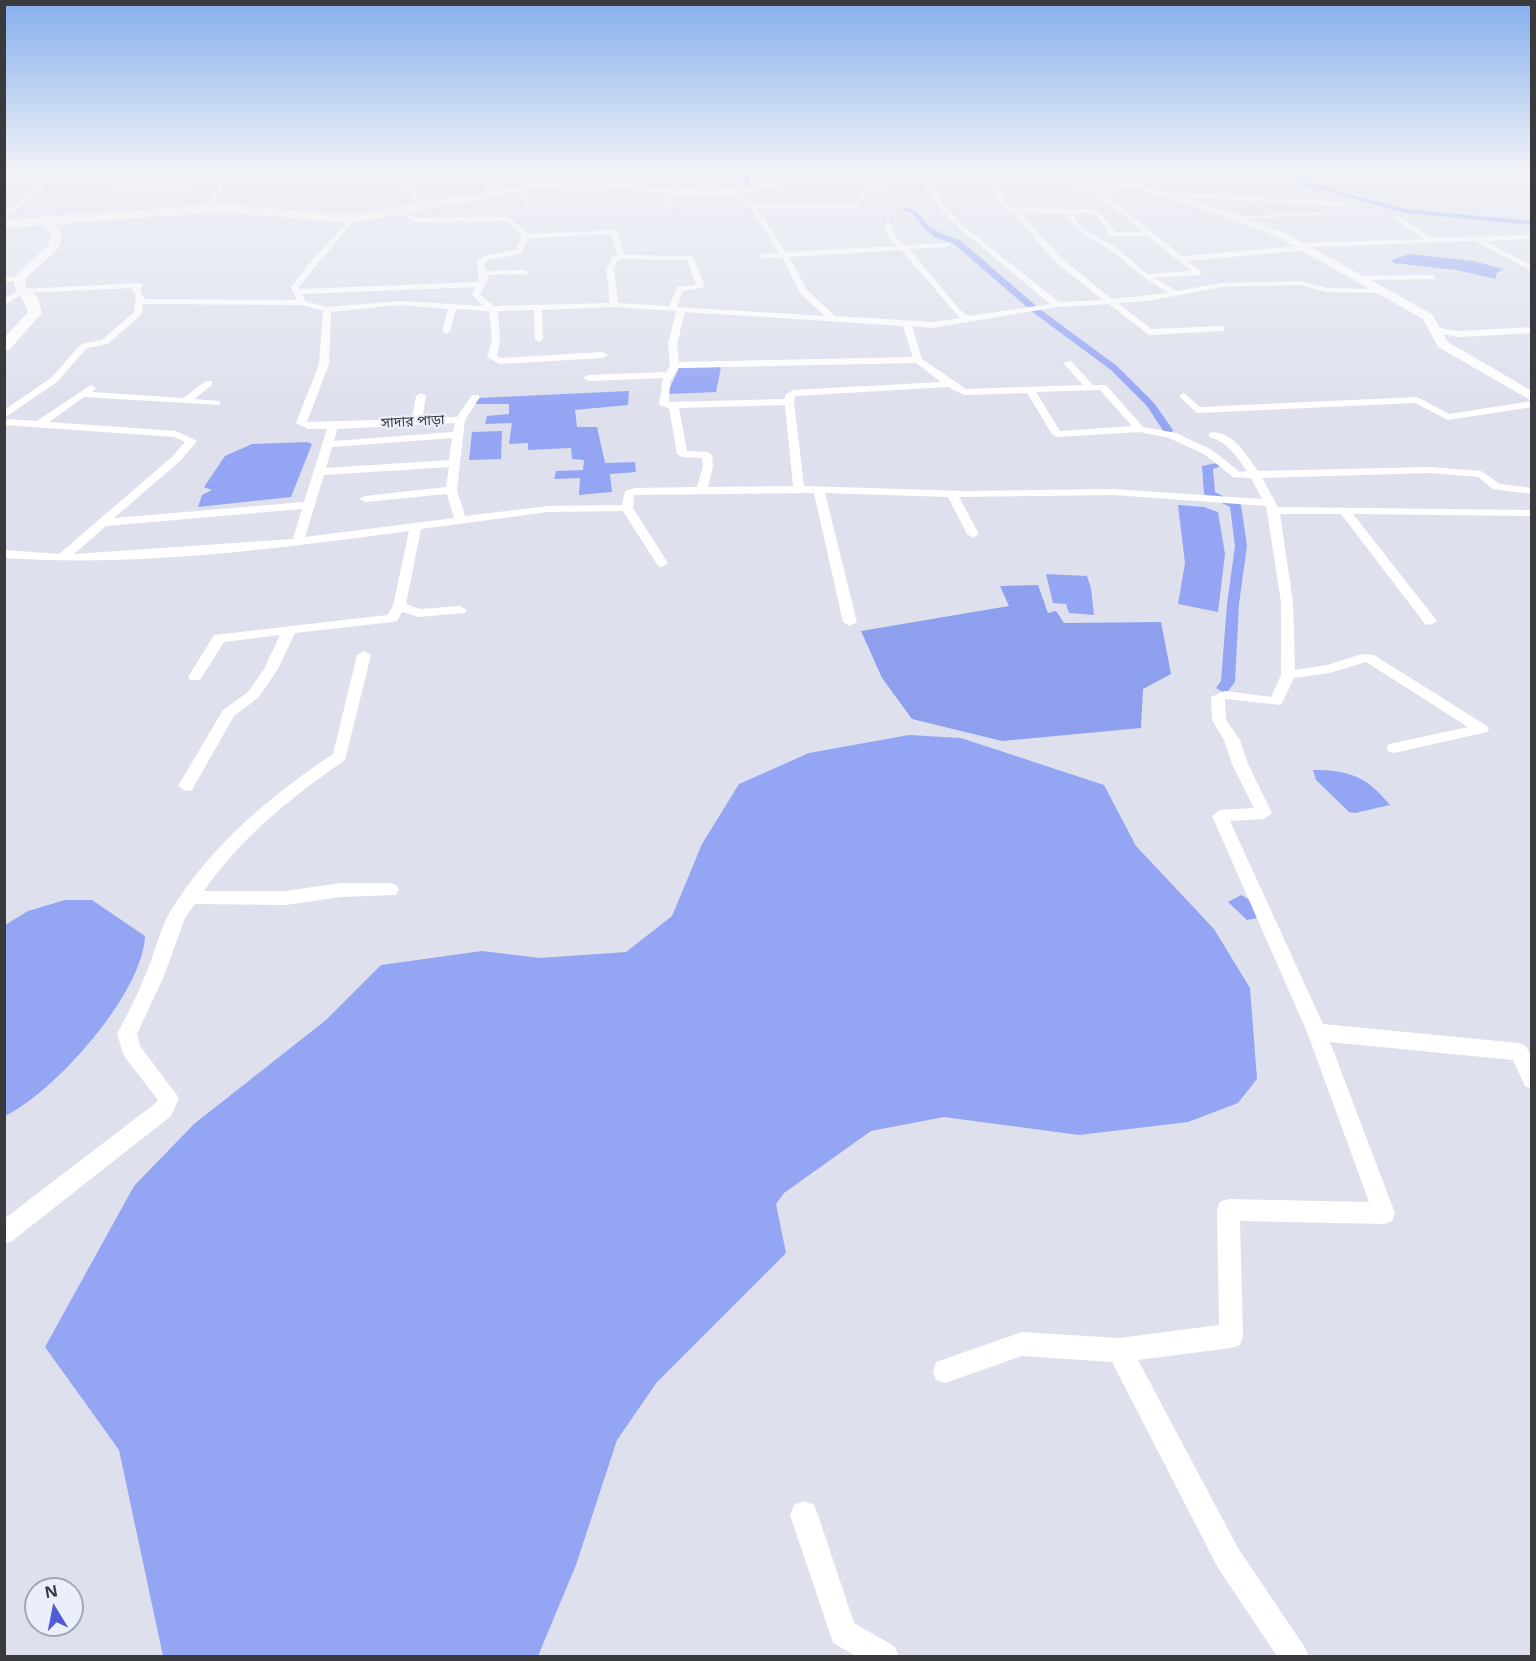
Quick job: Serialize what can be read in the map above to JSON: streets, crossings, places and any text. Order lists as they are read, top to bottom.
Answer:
{
  "streets": {
    "street": ["সাদার পাড়া"]
  },
  "north": "top"
}
